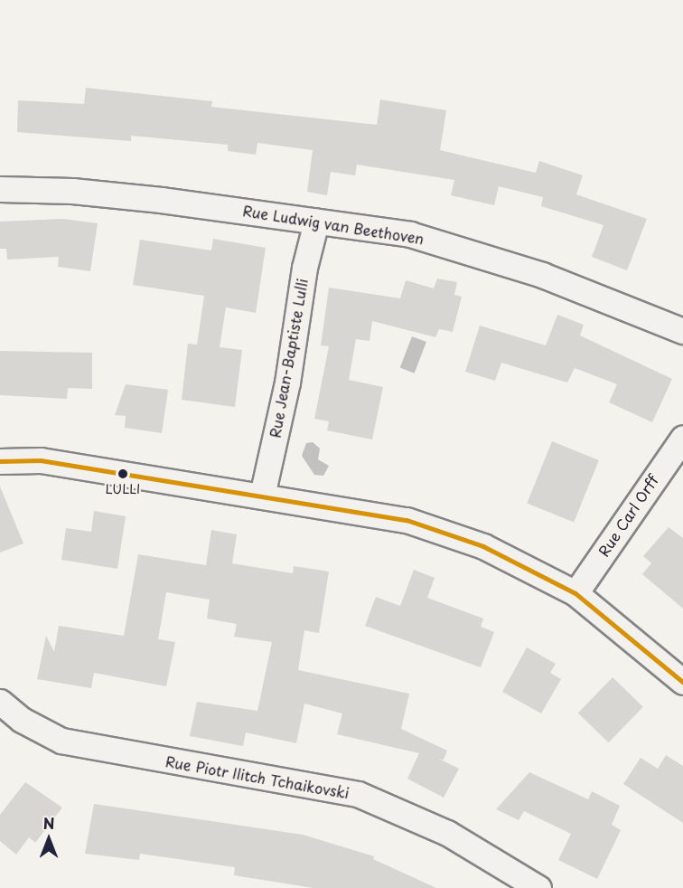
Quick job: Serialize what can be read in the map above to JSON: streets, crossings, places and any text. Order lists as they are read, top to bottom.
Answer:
{
  "streets": {
    "street": [
      "Rue Ludwig van Beethoven",
      "Rue Jean-Baptiste Lulli",
      "Rue Carl Orff",
      "Rue Piotr Ilitch Tchaikovski"
    ]
  },
  "crossings": [
    ["Rue Ludwig van Beethoven", "Rue Jean-Baptiste Lulli"]
  ],
  "places": ["LULLI"],
  "north": "top"
}
